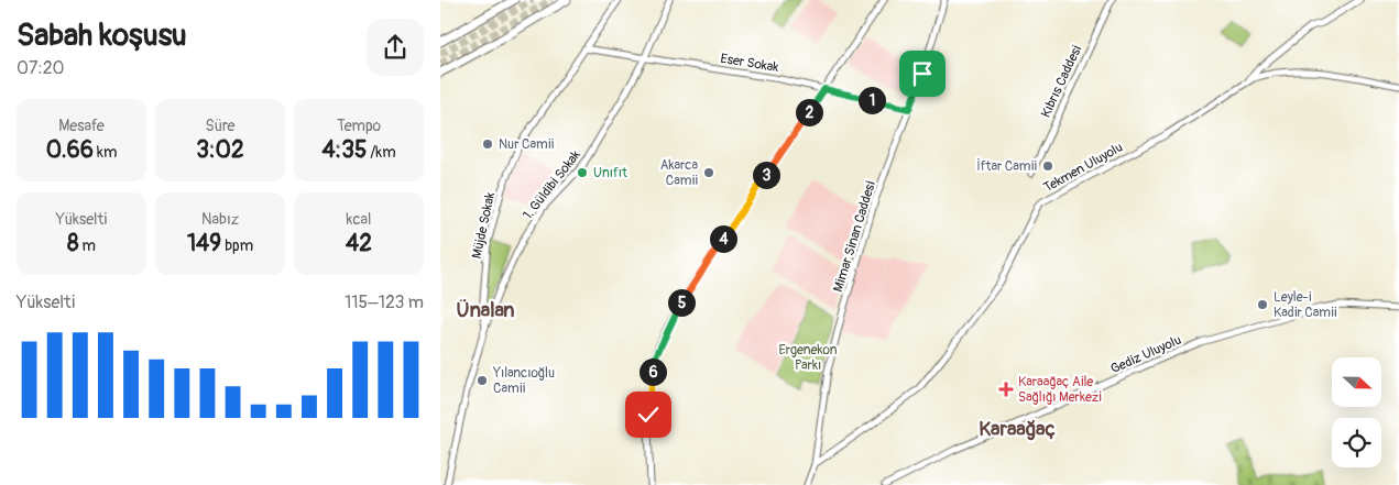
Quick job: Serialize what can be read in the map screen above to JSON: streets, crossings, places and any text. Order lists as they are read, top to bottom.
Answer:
{
  "streets": {
    "street": [
      "Eser Sokak",
      "Kıbrıs Caddesi",
      "Tekmen Uluyolu",
      "1. Güldibi Sokak",
      "Müjde Sokak",
      "Mimar Sinan Caddesi",
      "Gediz Uluyolu"
    ]
  },
  "crossings": [
    ["Eser Sokak", "1. Güldibi Sokak"],
    ["Eser Sokak", "Müjde Sokak"],
    ["Eser Sokak", "Mimar Sinan Caddesi"],
    ["Tekmen Uluyolu", "Mimar Sinan Caddesi"],
    ["1. Güldibi Sokak", "Müjde Sokak"]
  ],
  "districts": ["Ünalan", "Karaağaç"],
  "parks": ["Ergenekon Parkı"],
  "places": {
    "other": [
      "Nur Camii",
      "İftar Camii",
      "Unıfıt",
      "Akarca Camii",
      "Leyle-i Kadir Camii",
      "Yılancıoğlu Camii"
    ],
    "health": ["Karaağaç Aile Sağlığı Merkezi"]
  },
  "north": "right",
  "page": {
    "heading": ["Sabah koşusu", "07:20"],
    "pins": [
      "1",
      "2",
      "3",
      "4",
      "5",
      "6"
    ],
    "stats": [
      ["Mesafe", "0.66 km"],
      ["Süre", "3:02"],
      ["Tempo", "4:35 /km"],
      ["Yükselti", "8 m"],
      ["Nabız", "149 bpm"],
      ["kcal", "42"]
    ],
    "chart": ["Yükselti", "115–123 m"]
  }
}
